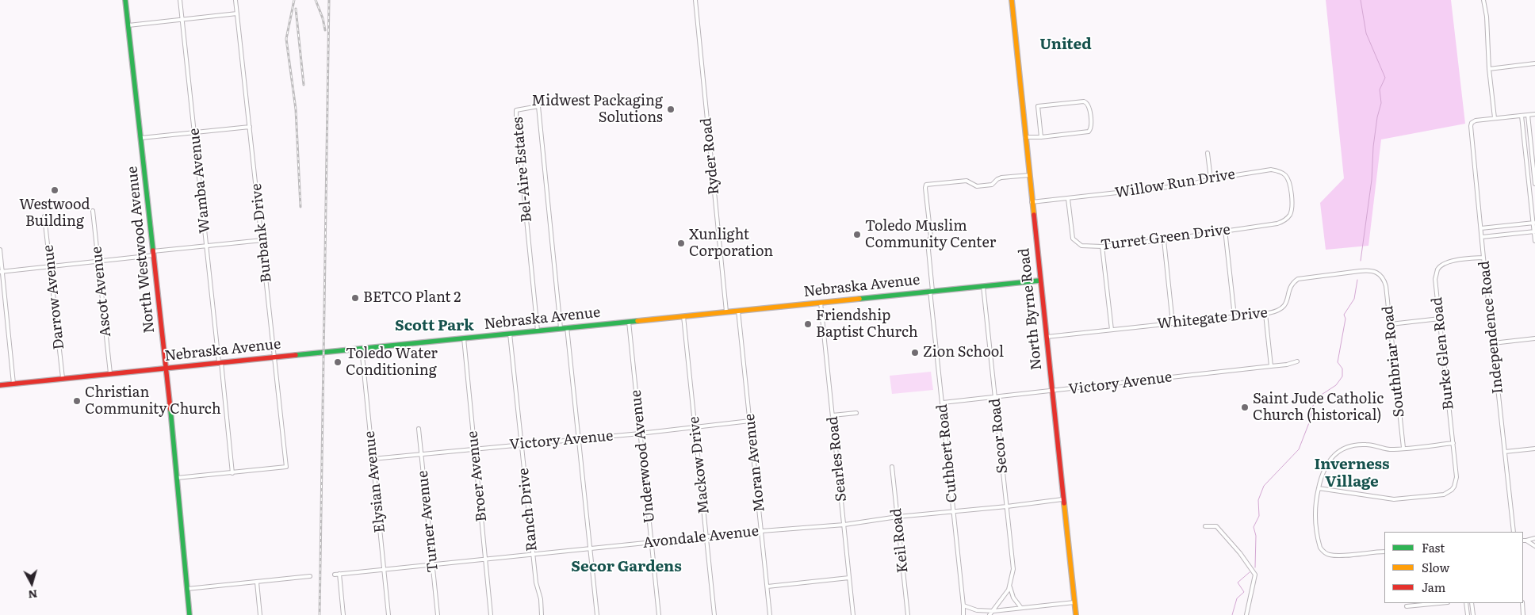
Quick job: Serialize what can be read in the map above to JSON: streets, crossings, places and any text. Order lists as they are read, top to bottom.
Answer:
{
  "streets": {
    "street": [
      "Ryder Road",
      "Bel-Aire Estates",
      "Wamba Avenue",
      "Willow Run Drive",
      "Burbank Drive",
      "Turret Green Drive",
      "North Westwood Avenue",
      "Nebraska Avenue",
      "Ascot Avenue",
      "Darrow Avenue",
      "North Byrne Road",
      "Whitegate Drive",
      "Independence Road",
      "Burke Glen Road",
      "Southbriar Road",
      "Victory Avenue",
      "Secor Road",
      "Cuthbert Road",
      "Underwood Avenue",
      "Searles Road",
      "Moran Avenue",
      "Mackow Drive",
      "Broer Avenue",
      "Elysian Avenue",
      "Ranch Drive",
      "Turner Avenue",
      "Avondale Avenue",
      "Keil Road"
    ]
  },
  "crossings": [
    ["Ryder Road", "Nebraska Avenue"],
    ["Bel-Aire Estates", "Nebraska Avenue"],
    ["Wamba Avenue", "Burbank Drive"],
    ["Wamba Avenue", "Nebraska Avenue"],
    ["Willow Run Drive", "Turret Green Drive"],
    ["Willow Run Drive", "North Byrne Road"],
    ["Burbank Drive", "Nebraska Avenue"],
    ["North Westwood Avenue", "Nebraska Avenue"],
    ["Nebraska Avenue", "Ascot Avenue"],
    ["Nebraska Avenue", "Darrow Avenue"],
    ["Nebraska Avenue", "North Byrne Road"],
    ["Nebraska Avenue", "Secor Road"],
    ["Nebraska Avenue", "Cuthbert Road"],
    ["Nebraska Avenue", "Underwood Avenue"],
    ["Nebraska Avenue", "Searles Road"],
    ["Nebraska Avenue", "Moran Avenue"],
    ["Nebraska Avenue", "Mackow Drive"],
    ["Nebraska Avenue", "Broer Avenue"],
    ["Nebraska Avenue", "Elysian Avenue"],
    ["Nebraska Avenue", "Ranch Drive"],
    ["North Byrne Road", "Whitegate Drive"],
    ["North Byrne Road", "Victory Avenue"],
    ["North Byrne Road", "Cuthbert Road"],
    ["North Byrne Road", "Avondale Avenue"],
    ["Whitegate Drive", "Southbriar Road"],
    ["Independence Road", "Burke Glen Road"],
    ["Victory Avenue", "Secor Road"],
    ["Victory Avenue", "Cuthbert Road"],
    ["Victory Avenue", "Underwood Avenue"],
    ["Victory Avenue", "Moran Avenue"],
    ["Victory Avenue", "Mackow Drive"],
    ["Victory Avenue", "Broer Avenue"],
    ["Victory Avenue", "Elysian Avenue"],
    ["Victory Avenue", "Ranch Drive"],
    ["Victory Avenue", "Turner Avenue"],
    ["Secor Road", "Avondale Avenue"],
    ["Cuthbert Road", "Avondale Avenue"],
    ["Underwood Avenue", "Avondale Avenue"],
    ["Searles Road", "Avondale Avenue"],
    ["Moran Avenue", "Avondale Avenue"],
    ["Mackow Drive", "Avondale Avenue"],
    ["Broer Avenue", "Avondale Avenue"],
    ["Elysian Avenue", "Avondale Avenue"],
    ["Ranch Drive", "Avondale Avenue"],
    ["Turner Avenue", "Avondale Avenue"],
    ["Avondale Avenue", "Keil Road"]
  ],
  "districts": [
    "United",
    "Scott Park",
    "Inverness Village",
    "Secor Gardens"
  ],
  "places": [
    "Midwest Packaging Solutions",
    "Westwood Building",
    "Toledo Muslim Community Center",
    "Xunlight Corporation",
    "BETCO Plant 2",
    "Friendship Baptist Church",
    "Zion School",
    "Toledo Water Conditioning",
    "Christian Community Church",
    "Saint Jude Catholic Church (historical)"
  ],
  "legend": ["Fast", "Slow", "Jam"],
  "north": "bottom"
}
